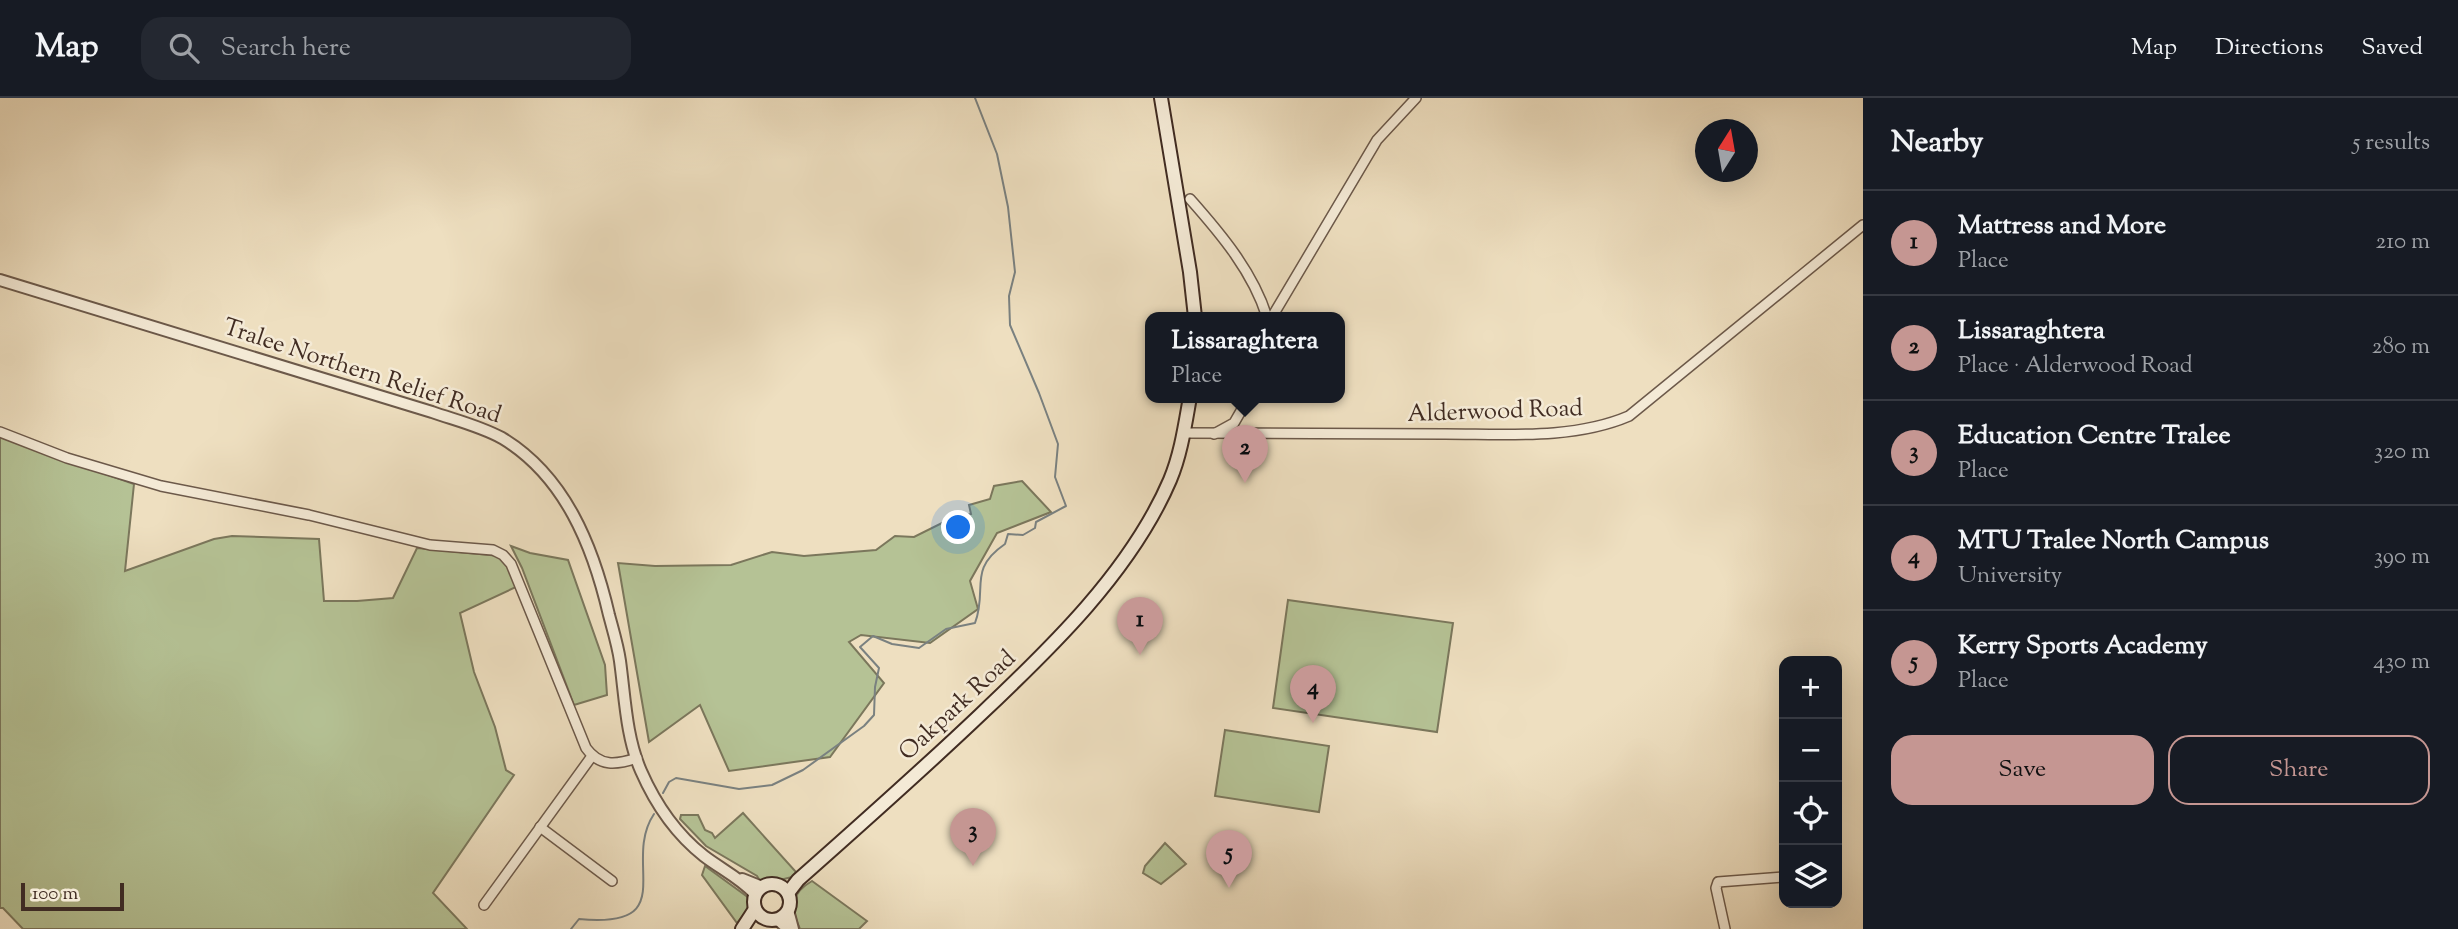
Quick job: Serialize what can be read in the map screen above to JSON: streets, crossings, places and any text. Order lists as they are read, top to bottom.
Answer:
{
  "streets": {
    "main road": ["Oakpark Road"],
    "street": ["Tralee Northern Relief Road", "Alderwood Road"]
  },
  "crossings": [
    ["Tralee Northern Relief Road", "Oakpark Road"],
    ["Alderwood Road", "Oakpark Road"]
  ],
  "scale_bar": "100 m",
  "north": "top",
  "page": {
    "header": "Map",
    "search": "Search here",
    "nav": ["Map", "Directions", "Saved"],
    "heading": ["Nearby", "5 results"],
    "list": [
      {
        "mark": "1",
        "name": "Mattress and More",
        "note": "Place",
        "value": "210 m"
      },
      {
        "mark": "2",
        "name": "Lissaraghtera",
        "note": "Place · Alderwood Road",
        "value": "280 m"
      },
      {
        "mark": "3",
        "name": "Education Centre Tralee",
        "note": "Place",
        "value": "320 m"
      },
      {
        "mark": "4",
        "name": "MTU Tralee North Campus",
        "note": "University",
        "value": "390 m"
      },
      {
        "mark": "5",
        "name": "Kerry Sports Academy",
        "note": "Place",
        "value": "430 m"
      }
    ],
    "popup": ["Lissaraghtera", "Place"],
    "pins": [
      "2",
      "1",
      "4",
      "3",
      "5"
    ],
    "map_buttons": ["+", "−"],
    "buttons": ["Save", "Share"],
    "scale": "100 m"
  }
}
